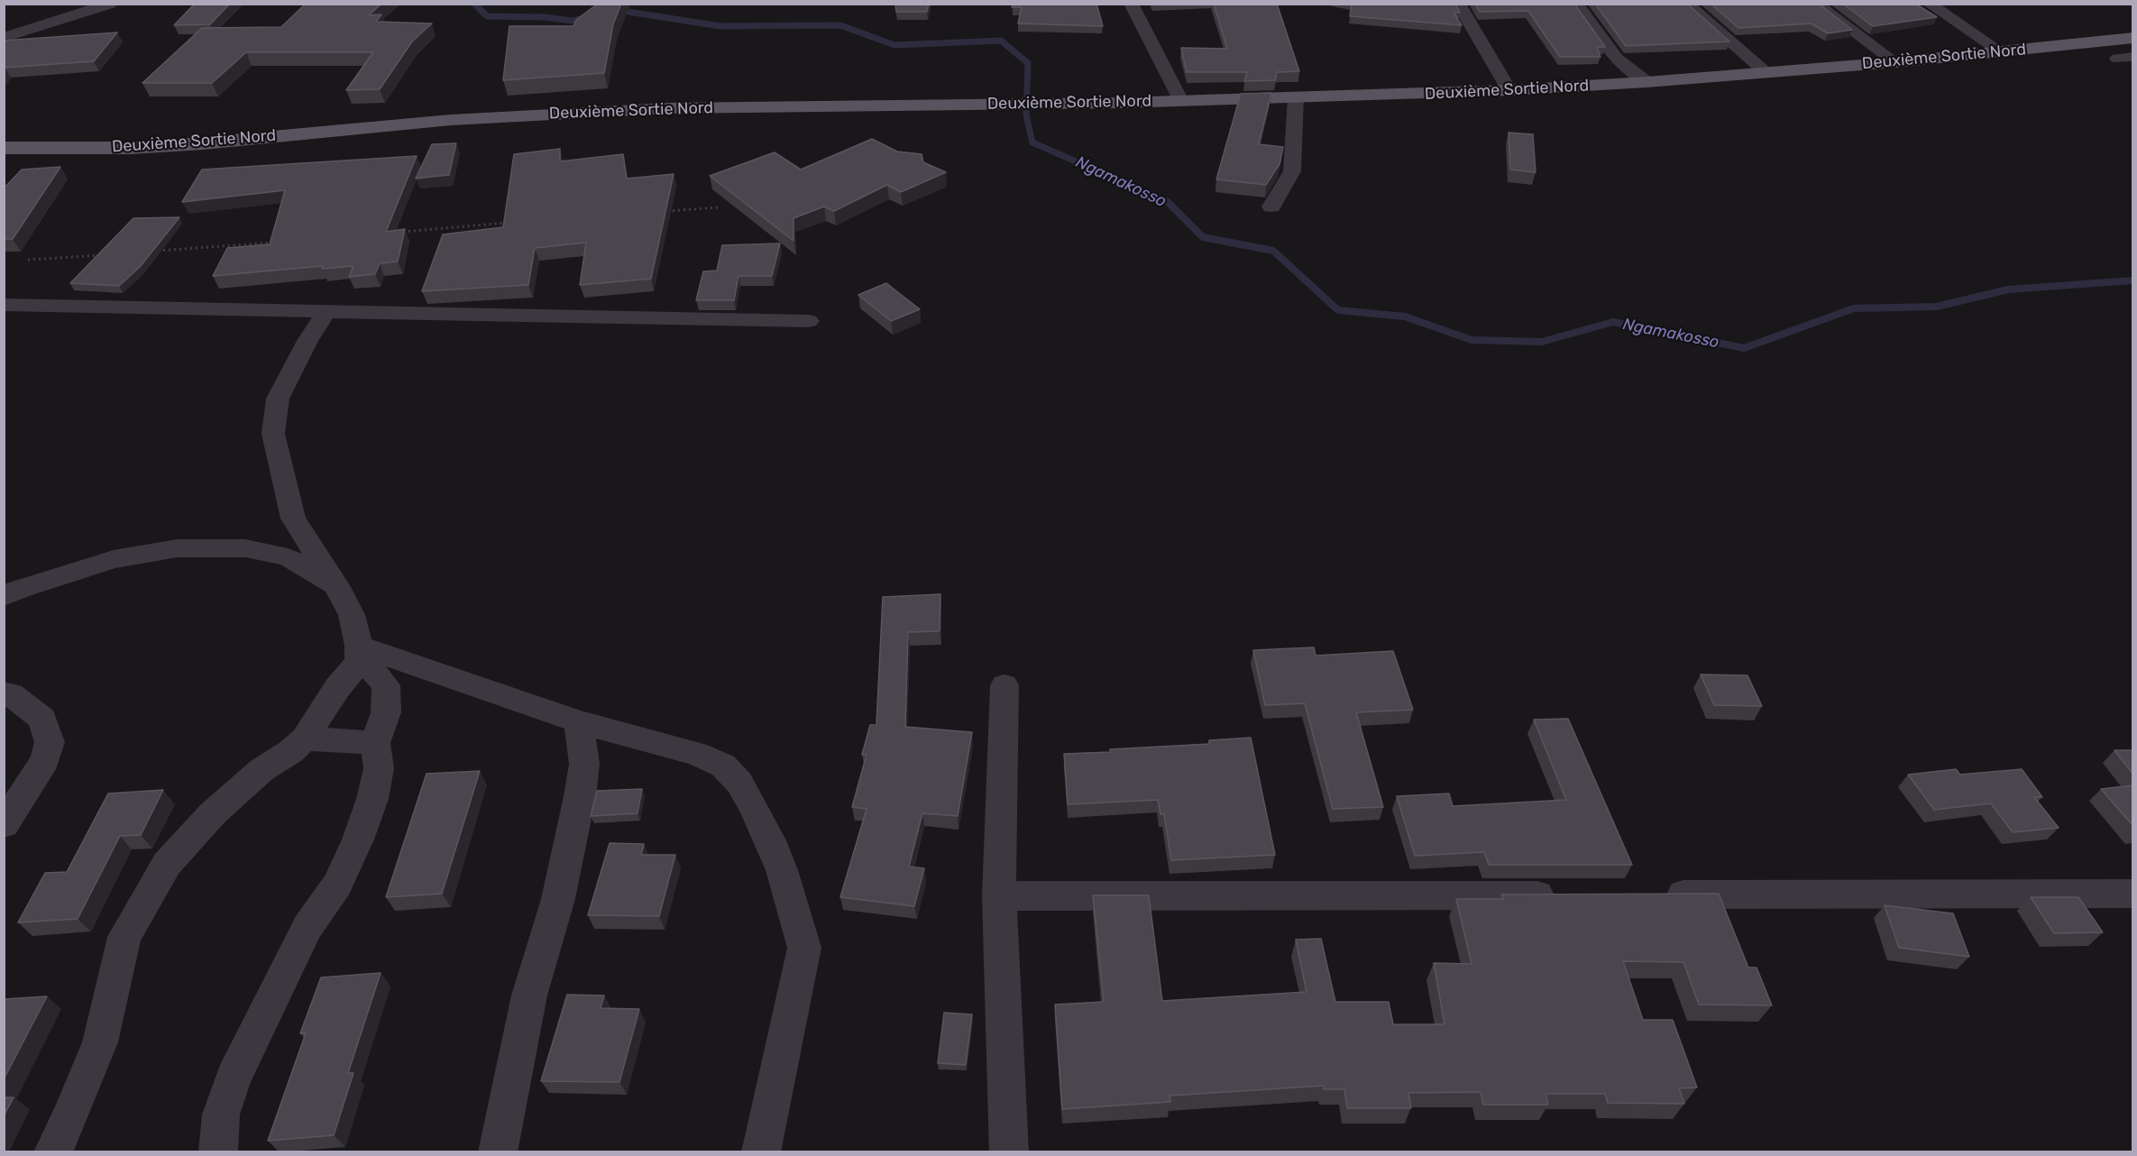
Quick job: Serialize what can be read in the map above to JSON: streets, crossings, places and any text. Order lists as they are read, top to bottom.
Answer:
{
  "streets": {
    "main road": ["Deuxième Sortie Nord"]
  },
  "water": ["Ngamakosso"]
}
